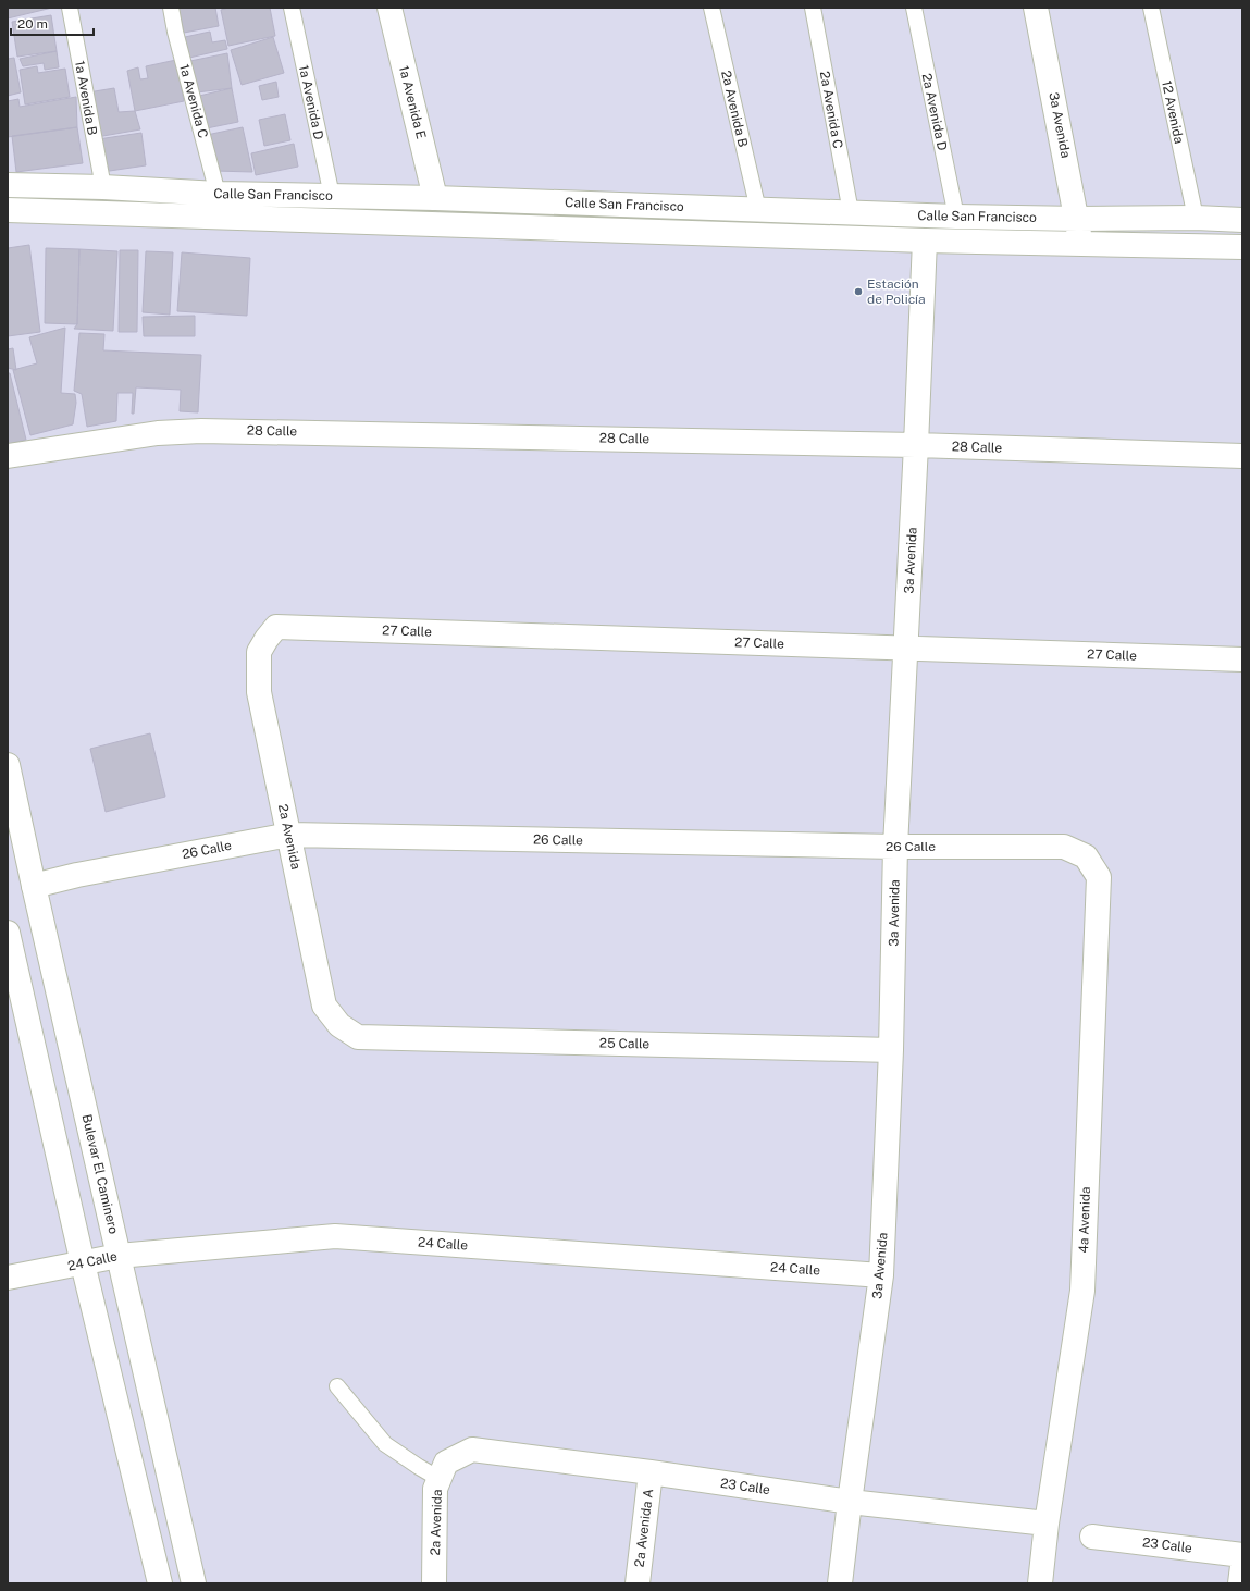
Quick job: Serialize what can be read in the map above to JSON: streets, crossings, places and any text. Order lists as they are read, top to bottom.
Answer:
{
  "streets": {
    "street": [
      "1a Avenida E",
      "3a Avenida",
      "Calle San Francisco",
      "28 Calle",
      "27 Calle",
      "2a Avenida",
      "26 Calle",
      "25 Calle",
      "Bulevar El Caminero",
      "4a Avenida",
      "24 Calle",
      "23 Calle",
      "2a Avenida A"
    ],
    "lane": [
      "1a Avenida B",
      "1a Avenida C",
      "1a Avenida D",
      "2a Avenida B",
      "2a Avenida C",
      "2a Avenida D",
      "12 Avenida"
    ]
  },
  "crossings": [
    ["1a Avenida B", "Calle San Francisco"],
    ["1a Avenida C", "Calle San Francisco"],
    ["1a Avenida D", "Calle San Francisco"],
    ["1a Avenida E", "Calle San Francisco"],
    ["2a Avenida B", "Calle San Francisco"],
    ["2a Avenida C", "Calle San Francisco"],
    ["2a Avenida D", "Calle San Francisco"],
    ["12 Avenida", "Calle San Francisco"],
    ["3a Avenida", "Calle San Francisco"],
    ["3a Avenida", "28 Calle"],
    ["3a Avenida", "27 Calle"],
    ["3a Avenida", "26 Calle"],
    ["3a Avenida", "25 Calle"],
    ["3a Avenida", "24 Calle"],
    ["3a Avenida", "23 Calle"],
    ["27 Calle", "2a Avenida"],
    ["2a Avenida", "26 Calle"],
    ["2a Avenida", "25 Calle"],
    ["2a Avenida", "23 Calle"],
    ["26 Calle", "Bulevar El Caminero"],
    ["26 Calle", "4a Avenida"],
    ["Bulevar El Caminero", "24 Calle"],
    ["4a Avenida", "23 Calle"],
    ["23 Calle", "2a Avenida A"]
  ],
  "places": ["Estación de Policía"],
  "scale_bar": "20 m"
}
